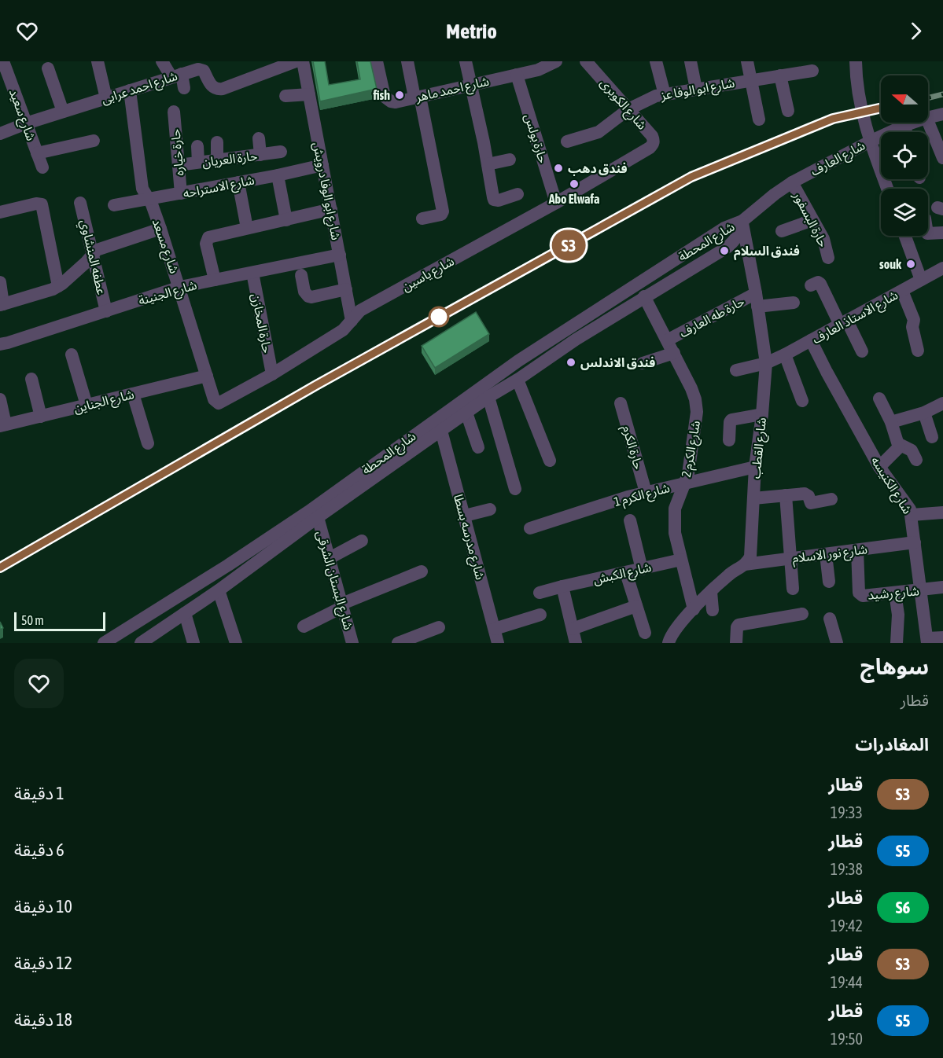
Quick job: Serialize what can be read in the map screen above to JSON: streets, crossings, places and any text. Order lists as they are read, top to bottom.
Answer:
{
  "streets": {
    "street": [
      "شارع احمد عرابى",
      "شارع احمد ماهر",
      "شارع ابو الوفا عز",
      "شارع الكوبرى",
      "شارع سعيد",
      "حارة بولس",
      "حارة خياره",
      "شارع العارف",
      "حارة العريان",
      "شارع الاستراحه",
      "شارع ابو الوفا درويش",
      "حارة البسفور",
      "شارع المحطة",
      "شارع مسعد",
      "عطفه المنشاوي",
      "شارع ياسين",
      "شارع الجنينة",
      "حارة طه العارف",
      "شارع الاستاذ العارف",
      "حارة المخازن",
      "شارع الجناين",
      "حارة الكرم",
      "شارع القطب",
      "شارع الكرم 2",
      "شارع الكنيسه",
      "شارع الكرم 1",
      "شارع مدرسه بسطا",
      "شارع نور الاسلام",
      "شارع الكبش",
      "شارع البستان الشرقى",
      "شارع رشيد"
    ]
  },
  "crossings": [
    ["شارع احمد عرابى", "شارع سعيد"],
    ["شارع احمد عرابى", "شارع مسعد"],
    ["شارع احمد ماهر", "حارة بولس"],
    ["شارع ابو الوفا عز", "شارع الكوبرى"],
    ["شارع الكوبرى", "شارع ياسين"],
    ["حارة بولس", "شارع ياسين"],
    ["حارة خياره", "حارة العريان"],
    ["حارة خياره", "شارع الاستراحه"],
    ["شارع العارف", "حارة البسفور"],
    ["شارع العارف", "شارع المحطة"],
    ["شارع العارف", "شارع القطب"],
    ["شارع الاستراحه", "شارع ابو الوفا درويش"],
    ["شارع الاستراحه", "شارع مسعد"],
    ["شارع ابو الوفا درويش", "شارع ياسين"],
    ["شارع ابو الوفا درويش", "شارع الجنينة"],
    ["شارع المحطة", "شارع القطب"],
    ["شارع المحطة", "شارع الكرم 2"],
    ["شارع المحطة", "شارع مدرسه بسطا"],
    ["شارع المحطة", "شارع البستان الشرقى"],
    ["شارع مسعد", "شارع ياسين"],
    ["شارع مسعد", "شارع الجنينة"],
    ["شارع مسعد", "شارع الجناين"],
    ["عطفه المنشاوي", "شارع الجنينة"],
    ["شارع ياسين", "حارة المخازن"],
    ["شارع الجنينة", "حارة المخازن"],
    ["حارة طه العارف", "شارع القطب"],
    ["حارة طه العارف", "شارع الكرم 2"],
    ["شارع الاستاذ العارف", "شارع القطب"],
    ["شارع الاستاذ العارف", "شارع الكنيسه"],
    ["حارة الكرم", "شارع الكرم 1"],
    ["شارع القطب", "شارع الكرم 1"],
    ["شارع القطب", "شارع نور الاسلام"],
    ["شارع الكرم 2", "شارع الكرم 1"],
    ["شارع الكرم 2", "شارع الكبش"],
    ["شارع الكنيسه", "شارع نور الاسلام"],
    ["شارع الكنيسه", "شارع رشيد"],
    ["شارع نور الاسلام", "شارع رشيد"]
  ],
  "places": [
    "fish",
    "فندق دهب",
    "Abo Elwafa",
    "فندق السلام",
    "souk",
    "فندق الاندلس"
  ],
  "scale_bar": "50 m",
  "north": "left",
  "page": {
    "header": "Metrio",
    "on_map": "S3",
    "scale": "50 m",
    "heading": [
      ["سوهاج", "قطار"],
      "المغادرات"
    ],
    "list": [
      {
        "mark": "S3",
        "name": "قطار",
        "note": "19:33",
        "value": "1 دقيقة"
      },
      {
        "mark": "S5",
        "name": "قطار",
        "note": "19:38",
        "value": "6 دقيقة"
      },
      {
        "mark": "S6",
        "name": "قطار",
        "note": "19:42",
        "value": "10 دقيقة"
      },
      {
        "mark": "S3",
        "name": "قطار",
        "note": "19:44",
        "value": "12 دقيقة"
      },
      {
        "mark": "S5",
        "name": "قطار",
        "note": "19:50",
        "value": "18 دقيقة"
      }
    ]
  }
}
